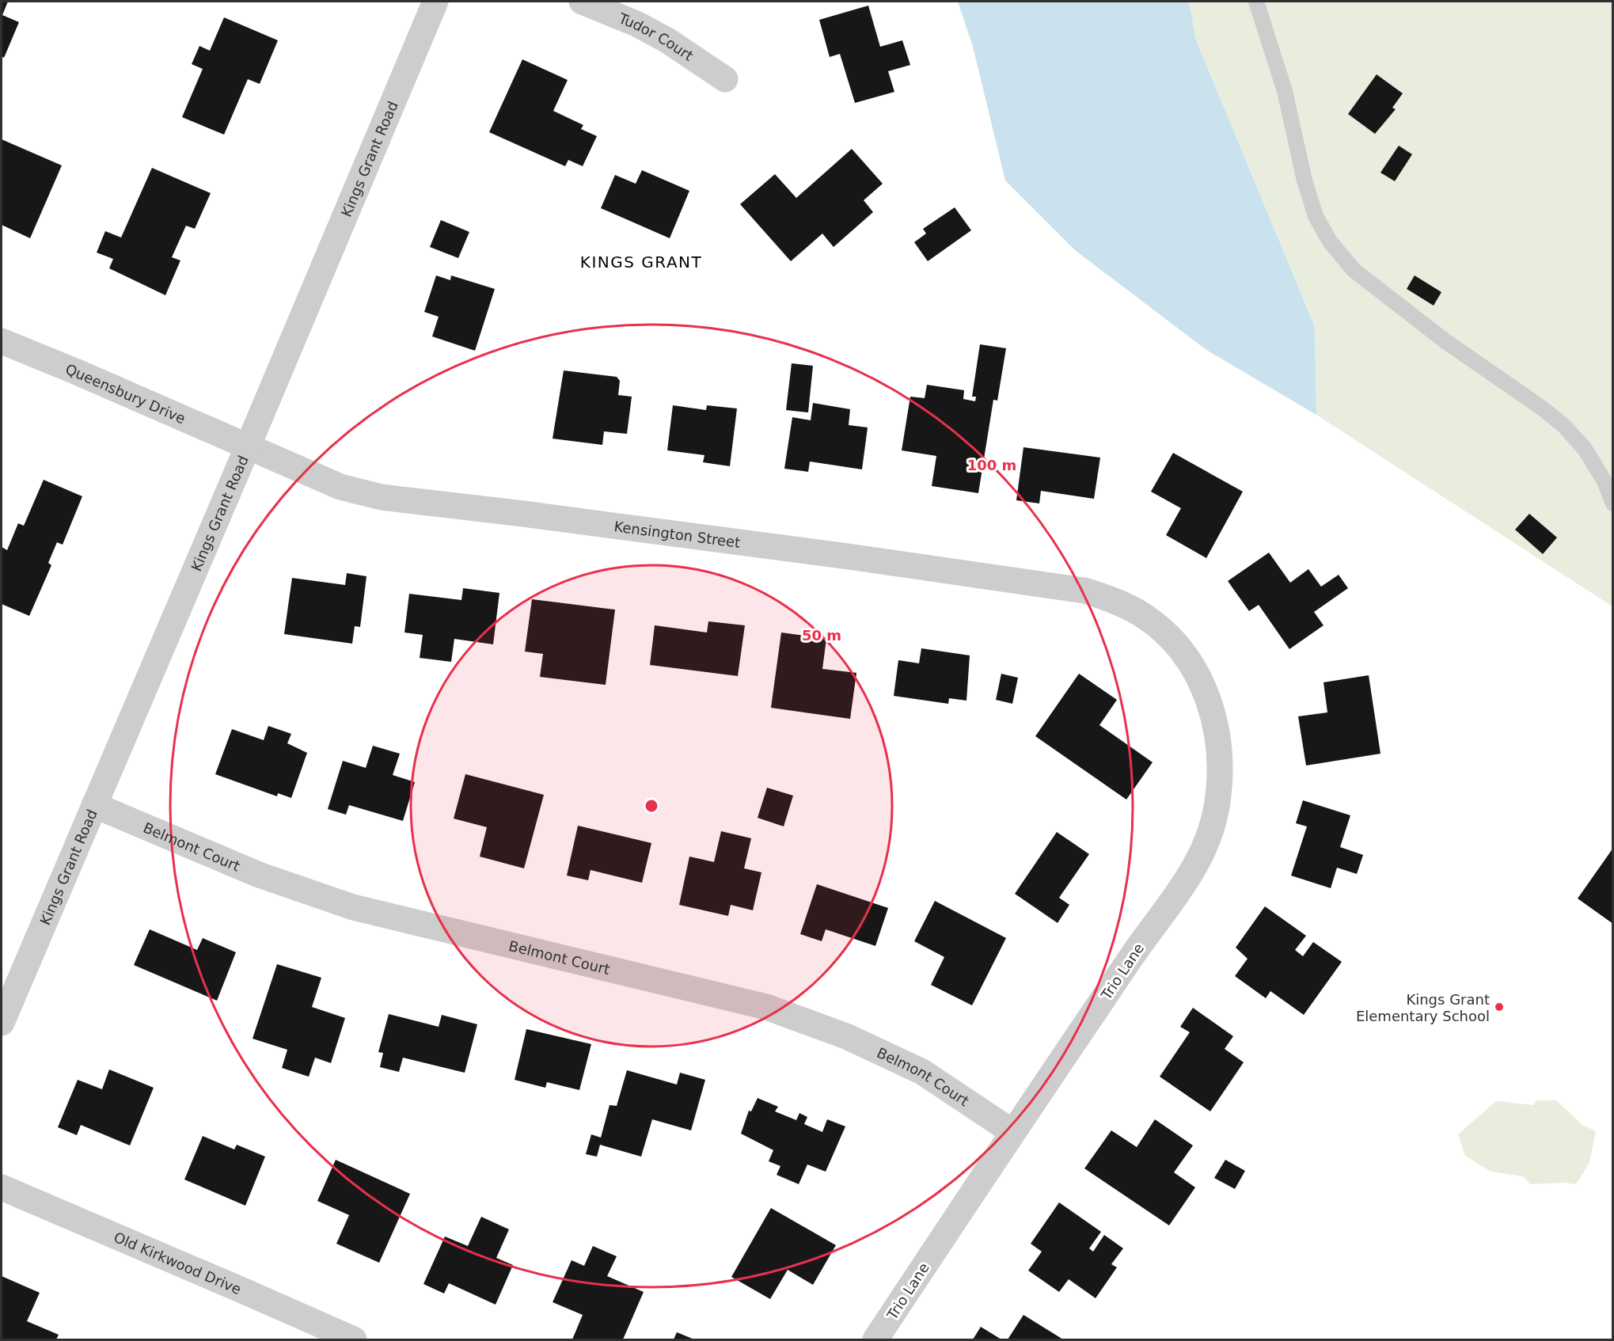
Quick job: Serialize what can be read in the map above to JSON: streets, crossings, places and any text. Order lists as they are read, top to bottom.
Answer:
{
  "streets": {
    "street": [
      "Tudor Court",
      "Kings Grant Road",
      "Queensbury Drive",
      "Kensington Street",
      "Belmont Court",
      "Trio Lane",
      "Old Kirkwood Drive"
    ]
  },
  "crossings": [
    ["Kings Grant Road", "Queensbury Drive"],
    ["Kings Grant Road", "Kensington Street"],
    ["Kings Grant Road", "Belmont Court"],
    ["Queensbury Drive", "Kensington Street"],
    ["Kensington Street", "Trio Lane"],
    ["Belmont Court", "Trio Lane"]
  ],
  "districts": ["KINGS GRANT"],
  "places": ["Kings Grant Elementary School"],
  "rings": ["100 m", "50 m"]
}
